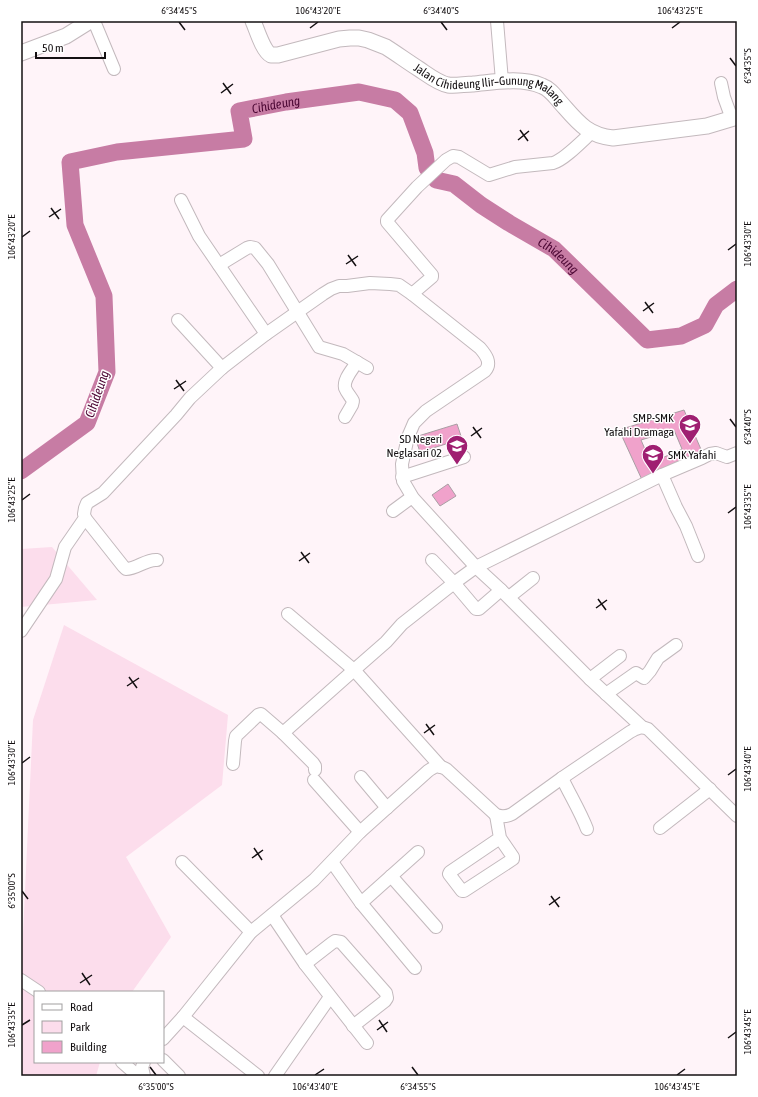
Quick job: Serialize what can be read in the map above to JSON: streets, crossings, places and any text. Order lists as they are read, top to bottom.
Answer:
{
  "streets": {
    "main road": ["Jalan Cihideung Ilir–Gunung Malang"]
  },
  "water": ["Cihideung"],
  "places": {
    "school or university": ["SMP-SMK Yafahi Dramaga", "SD Negeri Neglasari 02", "SMK Yafahi"]
  },
  "legend": ["Road", "Park", "Building"],
  "scale_bar": "50 m",
  "coordinates": [
    "6°34'45\"S",
    "106°43'20\"E",
    "6°34'40\"S",
    "106°43'25\"E",
    "6°34'35\"S",
    "106°43'30\"E",
    "106°43'35\"E",
    "106°43'40\"E",
    "6°35'00\"S",
    "106°43'45\"E",
    "6°34'55\"S"
  ]
}
